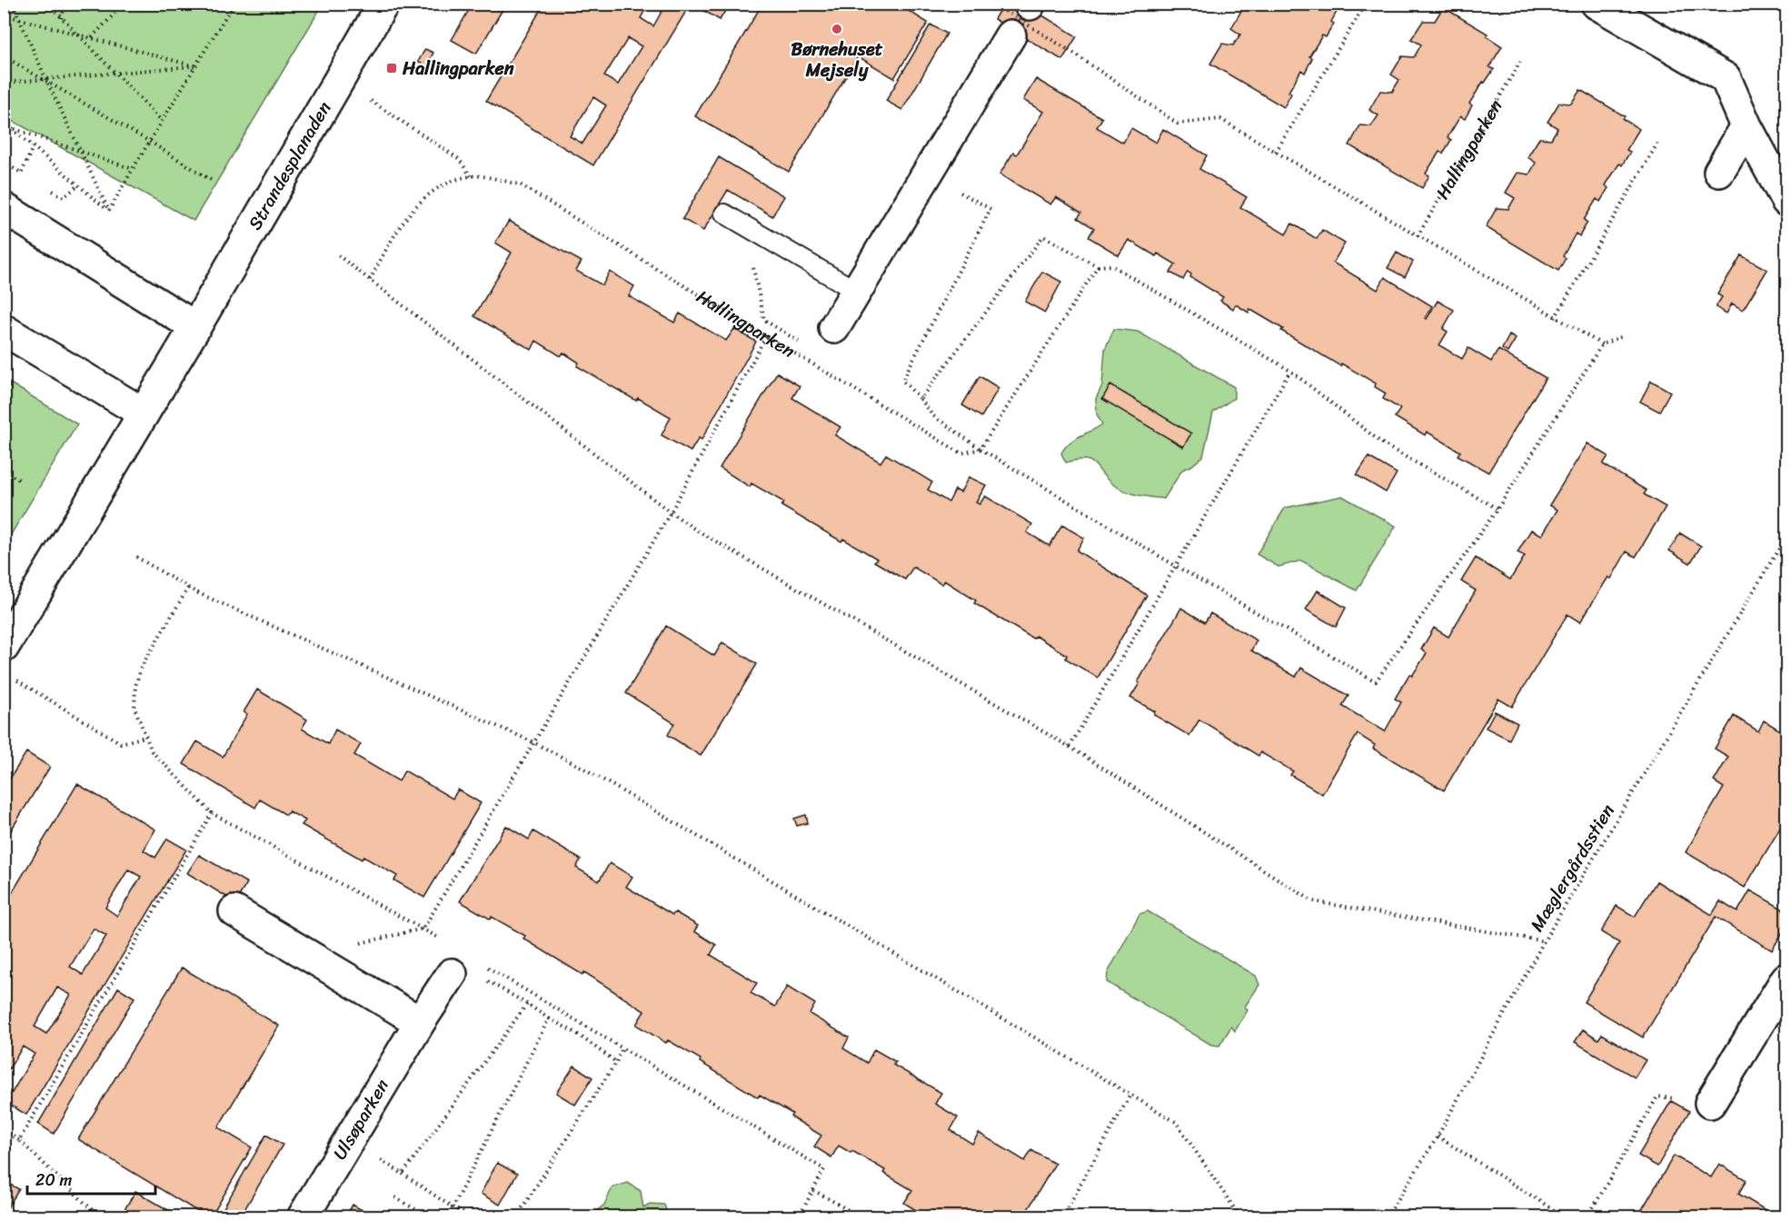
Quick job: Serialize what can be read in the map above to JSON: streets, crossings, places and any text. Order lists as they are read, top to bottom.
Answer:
{
  "streets": {
    "street": ["Strandesplanaden", "Ulsøparken"],
    "path": ["Hallingparken", "Mæglergårdsstien"]
  },
  "places": {
    "other": ["Børnehuset Mejsely"],
    "transit": ["Hallingparken"]
  },
  "scale_bar": "20 m"
}
